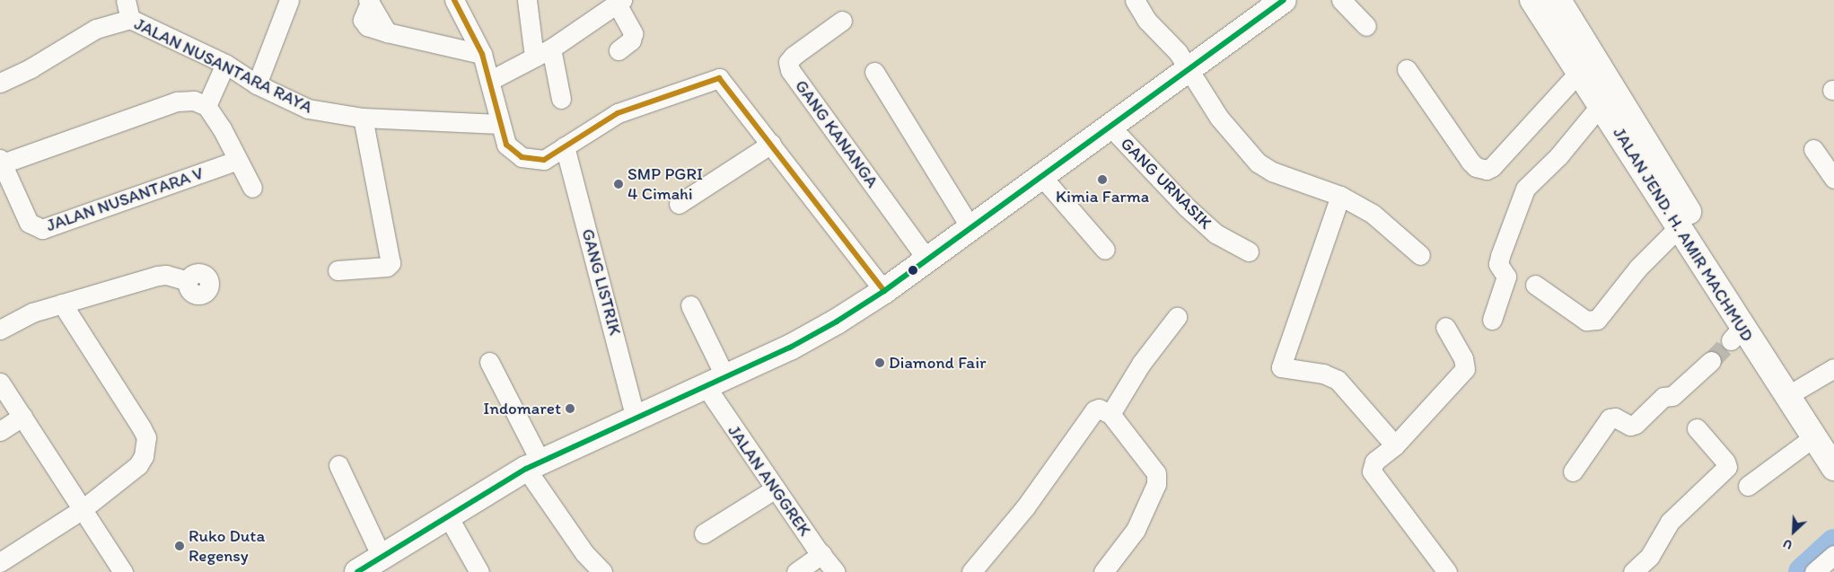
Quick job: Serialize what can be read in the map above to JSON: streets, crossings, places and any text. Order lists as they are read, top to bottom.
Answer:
{
  "streets": {
    "main road": ["JALAN JEND. H. AMIR MACHMUD"],
    "street": [
      "JALAN NUSANTARA RAYA",
      "GANG KANANGA",
      "GANG URNASIK",
      "JALAN NUSANTARA V",
      "GANG LISTRIK",
      "JALAN ANGGREK"
    ]
  },
  "places": [
    "Kimia Farma",
    "SMP PGRI 4 Cimahi",
    "Diamond Fair",
    "Indomaret",
    "Ruko Duta Regensy"
  ],
  "north": "bottom left"
}
